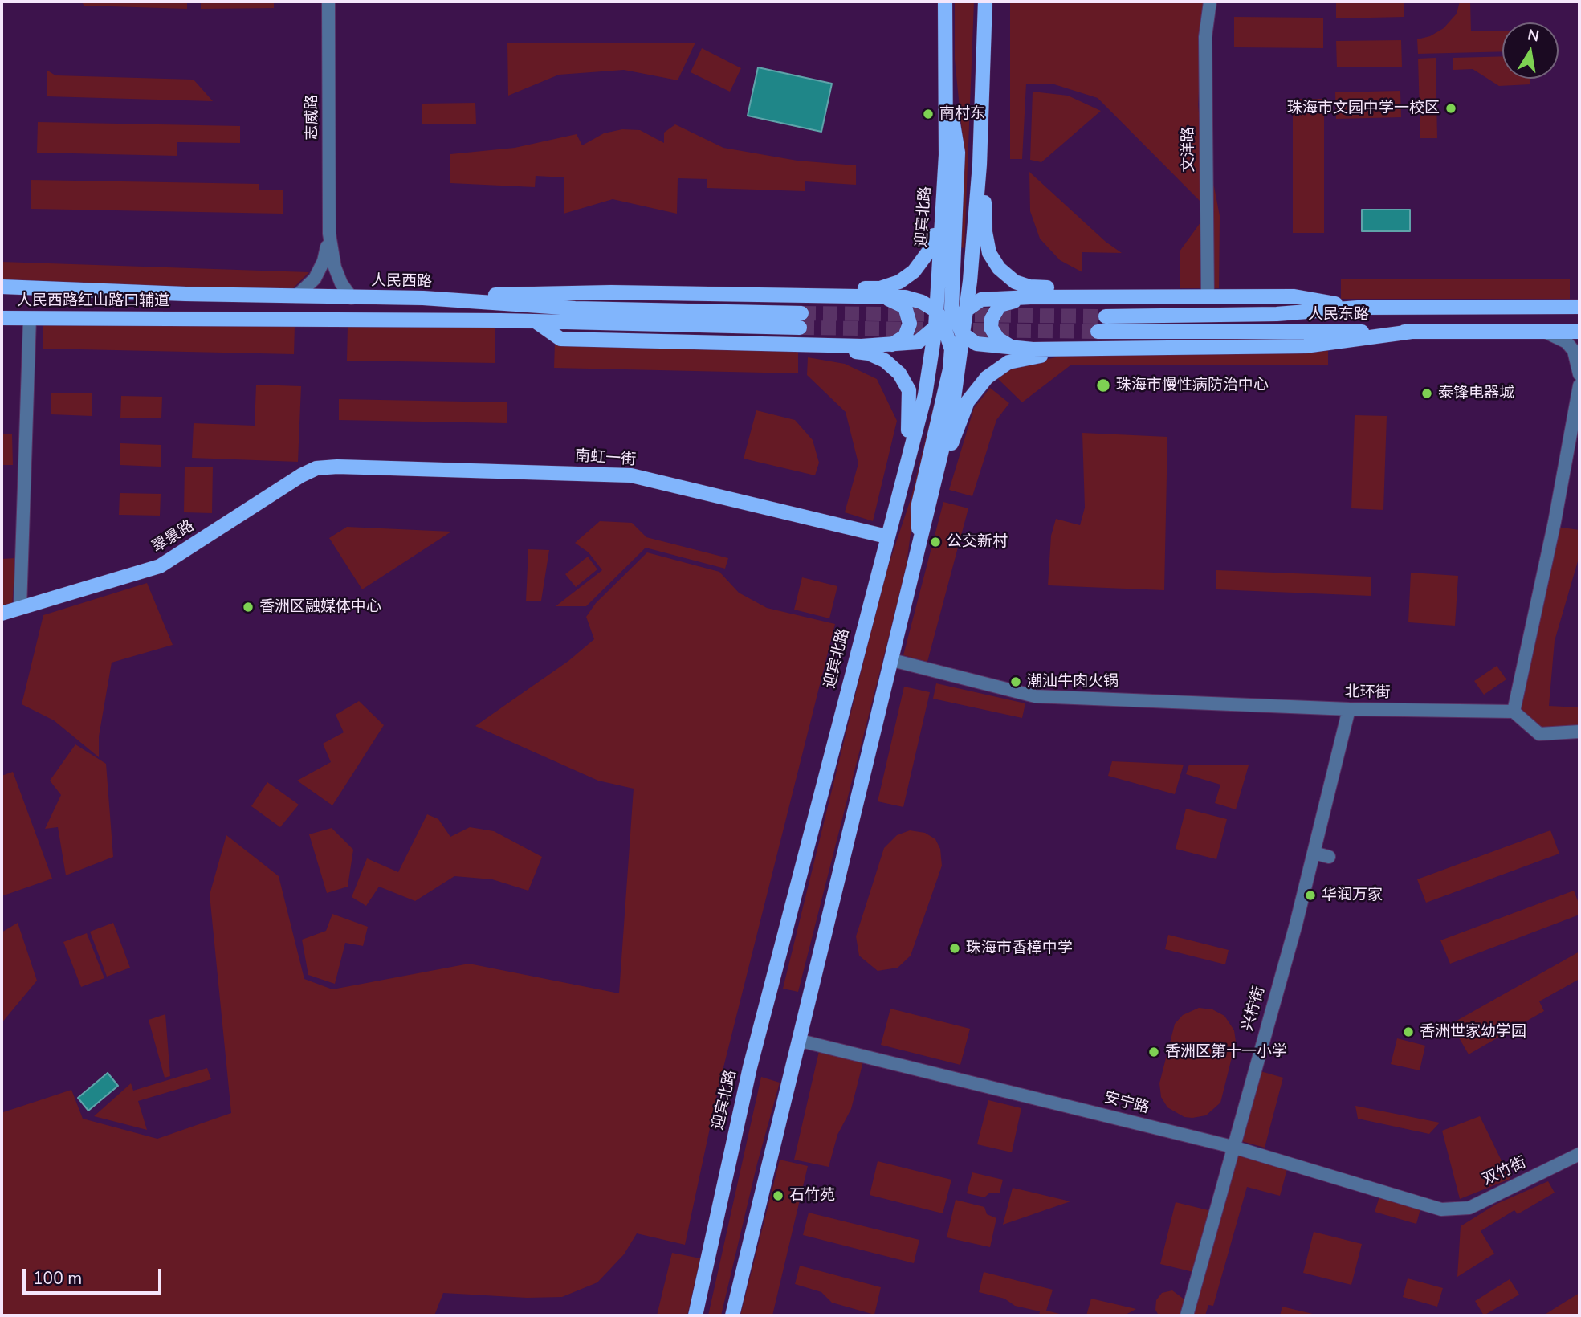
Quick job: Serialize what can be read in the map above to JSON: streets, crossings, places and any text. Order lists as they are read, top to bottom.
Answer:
{
  "streets": {
    "main road": [
      "迎宾北路",
      "人民西路",
      "人民西路红山路口辅道",
      "人民东路",
      "南虹一街",
      "翠景路"
    ],
    "street": [
      "志威路",
      "文洋路",
      "北环街",
      "兴柠街",
      "安宁路",
      "双竹街"
    ]
  },
  "crossings": [
    ["志威路", "人民西路"],
    ["迎宾北路", "南虹一街"],
    ["迎宾北路", "北环街"],
    ["迎宾北路", "安宁路"],
    ["人民西路", "人民西路红山路口辅道"],
    ["南虹一街", "翠景路"],
    ["北环街", "兴柠街"],
    ["兴柠街", "安宁路"],
    ["安宁路", "双竹街"]
  ],
  "places": [
    "珠海市文园中学一校区",
    "南村东",
    "珠海市慢性病防治中心",
    "泰锋电器城",
    "公交新村",
    "香洲区融媒体中心",
    "潮汕牛肉火锅",
    "华润万家",
    "珠海市香樟中学",
    "香洲世家幼学园",
    "香洲区第十一小学",
    "石竹苑"
  ],
  "scale_bar": "100 m",
  "north": "top"
}
